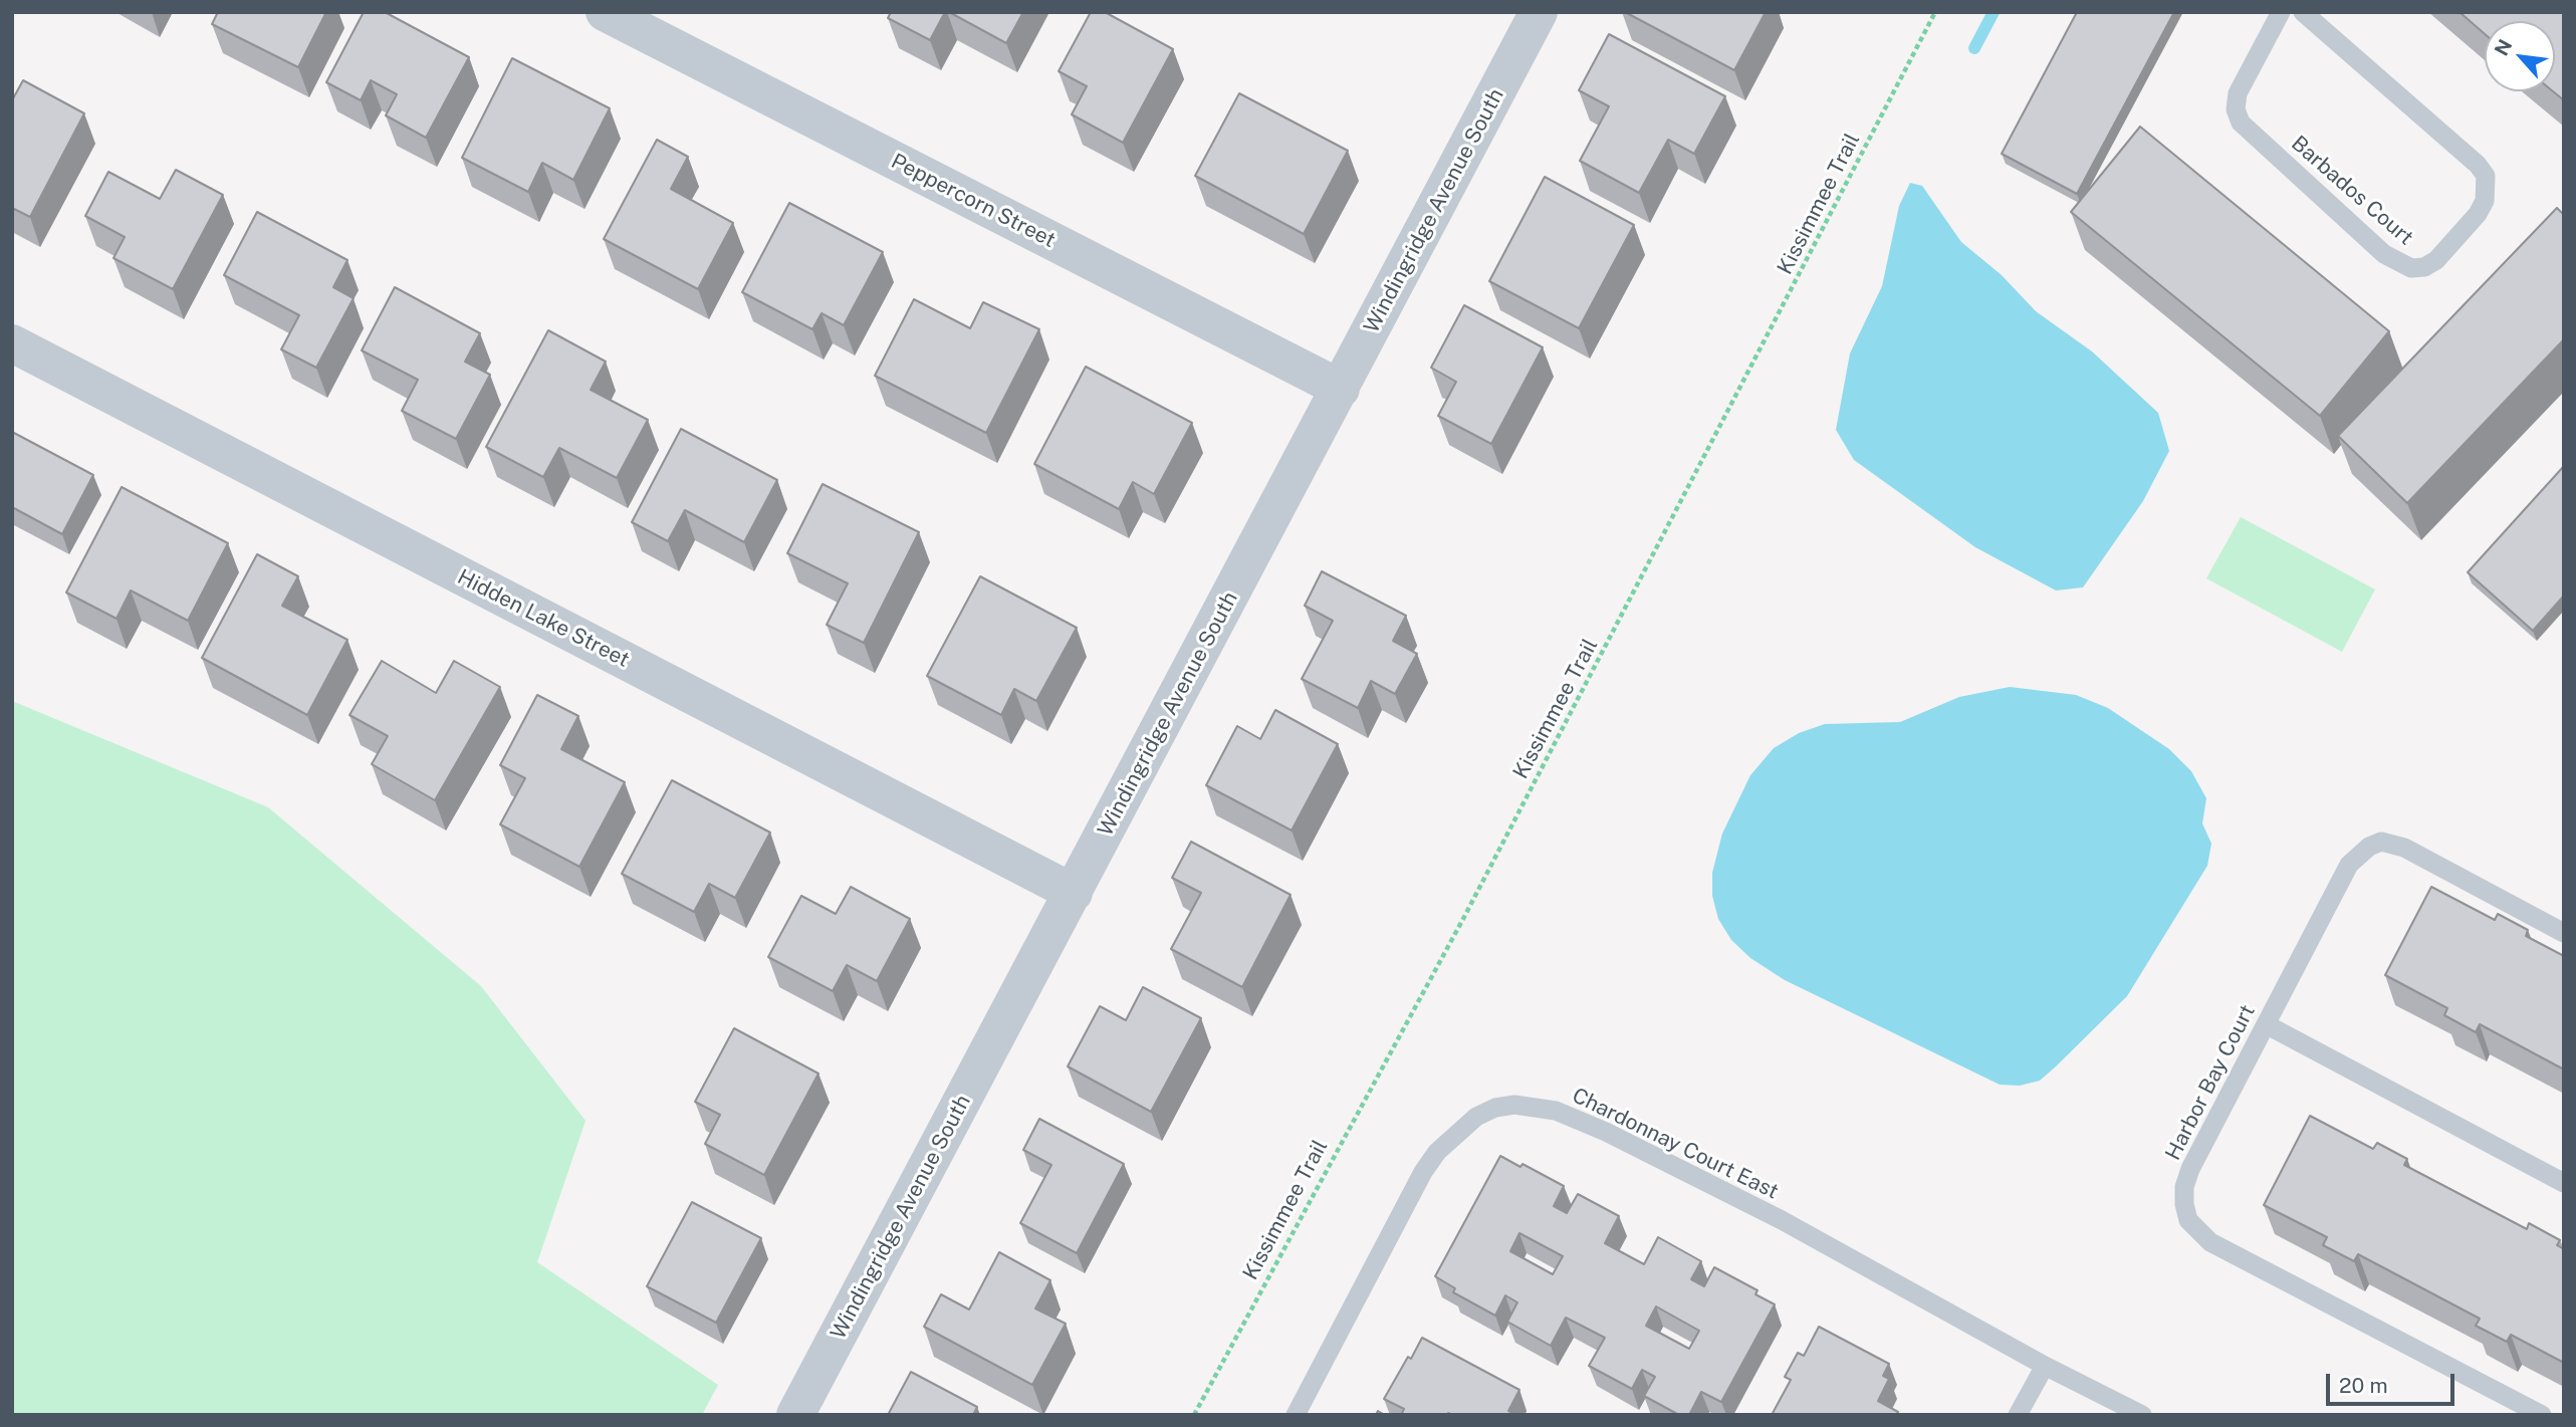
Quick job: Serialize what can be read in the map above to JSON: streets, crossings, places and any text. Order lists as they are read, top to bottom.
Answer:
{
  "streets": {
    "street": ["Peppercorn Street", "Windingridge Avenue South", "Hidden Lake Street"],
    "lane": ["Barbados Court", "Harbor Bay Court", "Chardonnay Court East"],
    "path": ["Kissimmee Trail"]
  },
  "crossings": [
    ["Peppercorn Street", "Windingridge Avenue South"],
    ["Windingridge Avenue South", "Hidden Lake Street"]
  ],
  "scale_bar": "20 m",
  "north": "top left"
}
